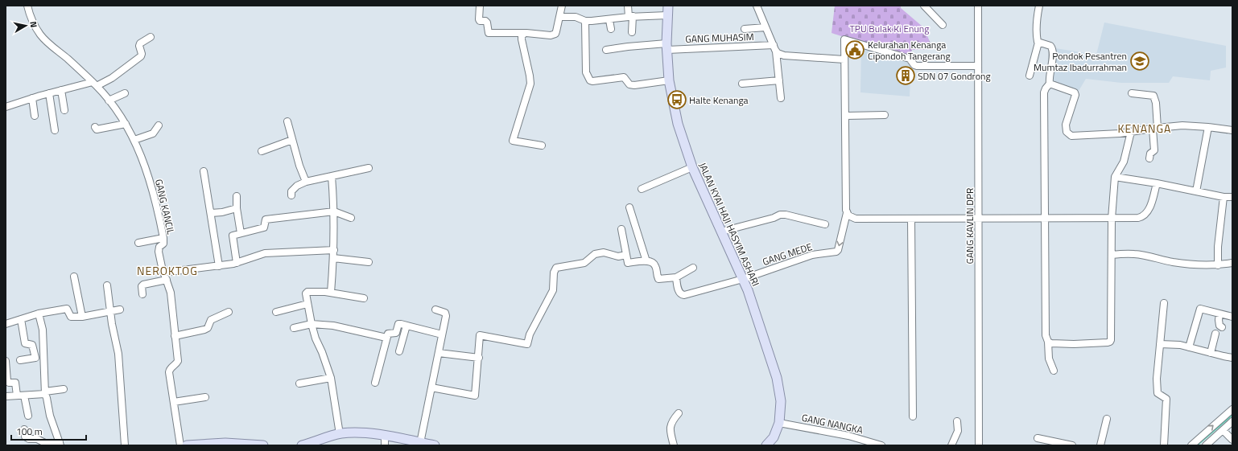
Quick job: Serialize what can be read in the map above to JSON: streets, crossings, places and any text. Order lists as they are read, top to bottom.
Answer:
{
  "streets": {
    "main road": ["JALAN KYAI HAJI HASYIM ASHARI"],
    "street": [
      "GANG MUHASIM",
      "GANG KANCIL",
      "GANG KAVLIN DPR",
      "GANG MEDE",
      "GANG NANGKA"
    ]
  },
  "crossings": [
    ["GANG MUHASIM", "JALAN KYAI HAJI HASYIM ASHARI"],
    ["JALAN KYAI HAJI HASYIM ASHARI", "GANG MEDE"],
    ["JALAN KYAI HAJI HASYIM ASHARI", "GANG NANGKA"]
  ],
  "one_way": ["GANG MEDE"],
  "districts": ["KENANGA", "NEROKTOG"],
  "parks": ["TPU Bulak Ki Enung"],
  "places": {
    "public building": ["Kelurahan Kenanga Cipondoh Tangerang"],
    "school or university": ["Pondok Pesantren Mumtaz Ibadurrahman"],
    "building": ["SDN 07 Gondrong"],
    "bus stop": ["Halte Kenanga"]
  },
  "scale_bar": "100 m",
  "north": "right"
}
